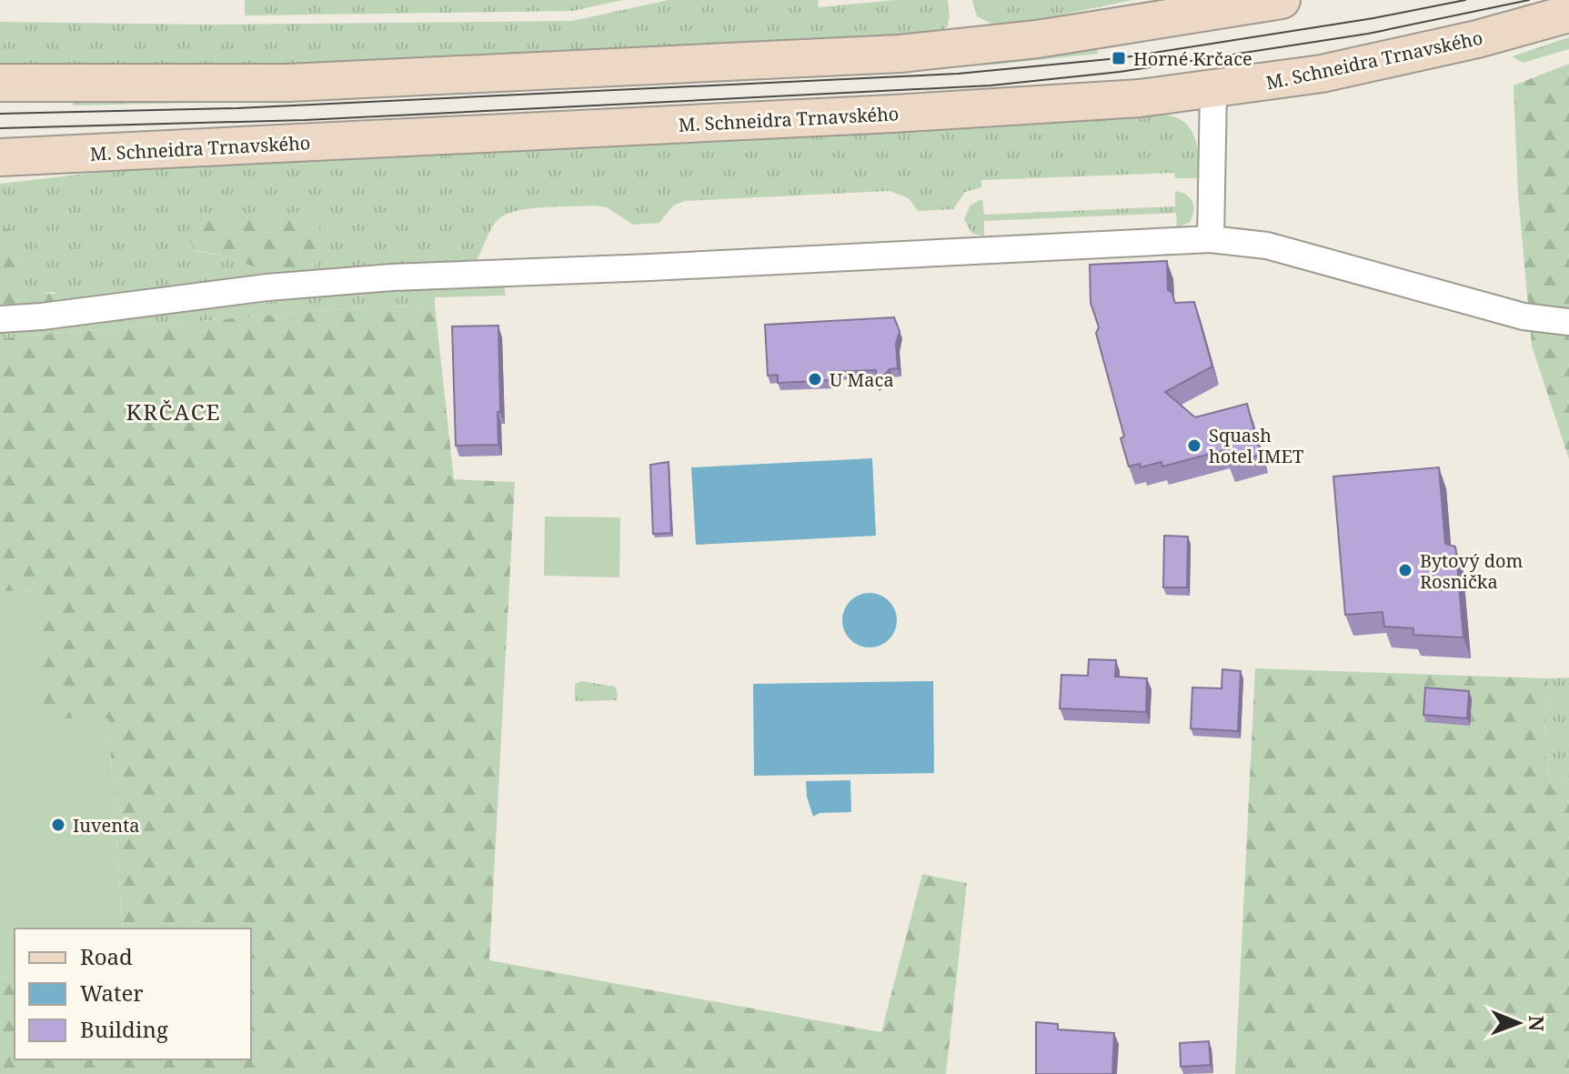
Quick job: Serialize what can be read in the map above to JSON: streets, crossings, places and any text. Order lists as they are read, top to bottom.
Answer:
{
  "streets": {
    "main road": ["M. Schneidra Trnavského"]
  },
  "districts": ["KRČACE"],
  "places": {
    "transit": ["Horné Krčace"],
    "other": [
      "U Maca",
      "Squash hotel IMET",
      "Bytový dom Rosnička",
      "Iuventa"
    ]
  },
  "legend": ["Road", "Water", "Building"],
  "north": "right"
}
